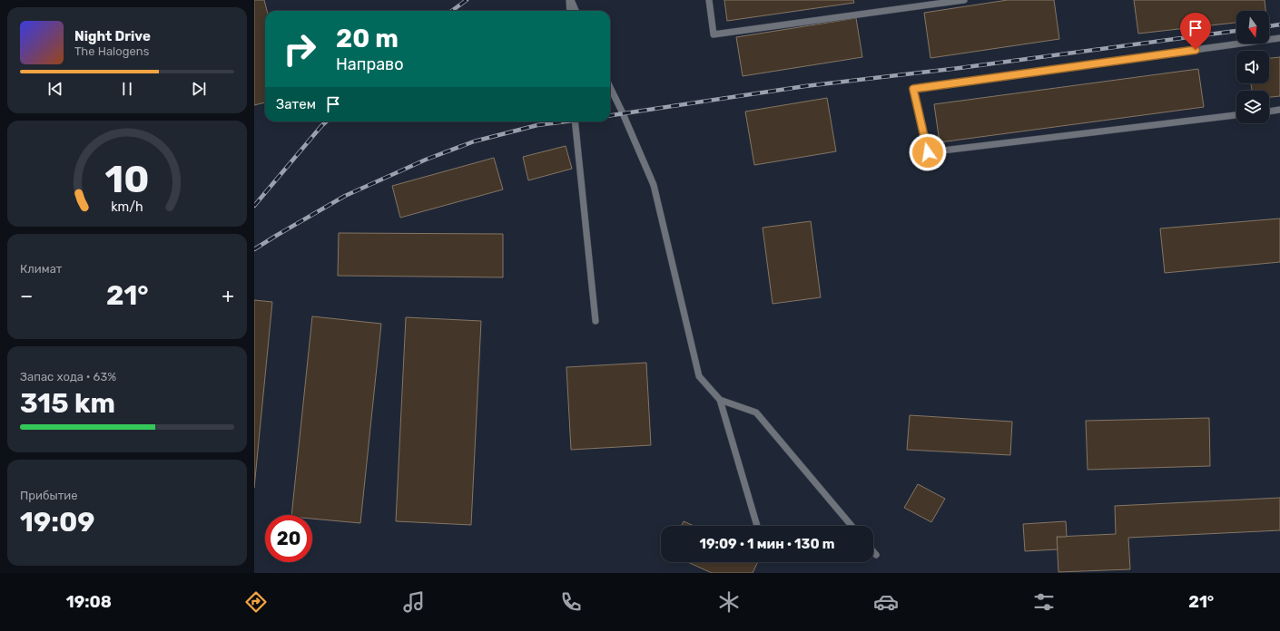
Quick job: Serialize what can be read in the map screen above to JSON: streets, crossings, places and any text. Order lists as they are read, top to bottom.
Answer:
{
  "north": "bottom",
  "page": {
    "turn": ["20 m", "Направо"],
    "song": ["Night Drive", "The Halogens"],
    "then": "Затем",
    "tile": [
      "Климат",
      ["Запас хода · 63%", "315 km"],
      ["Прибытие", "19:09"]
    ],
    "heat": ["−", "21°", "+"],
    "limit": "20",
    "trip": "19:09 · 1 мин · 130 m",
    "tabs": ["19:08", "21°"],
    "gauge": ["10", "km/h"]
  }
}
